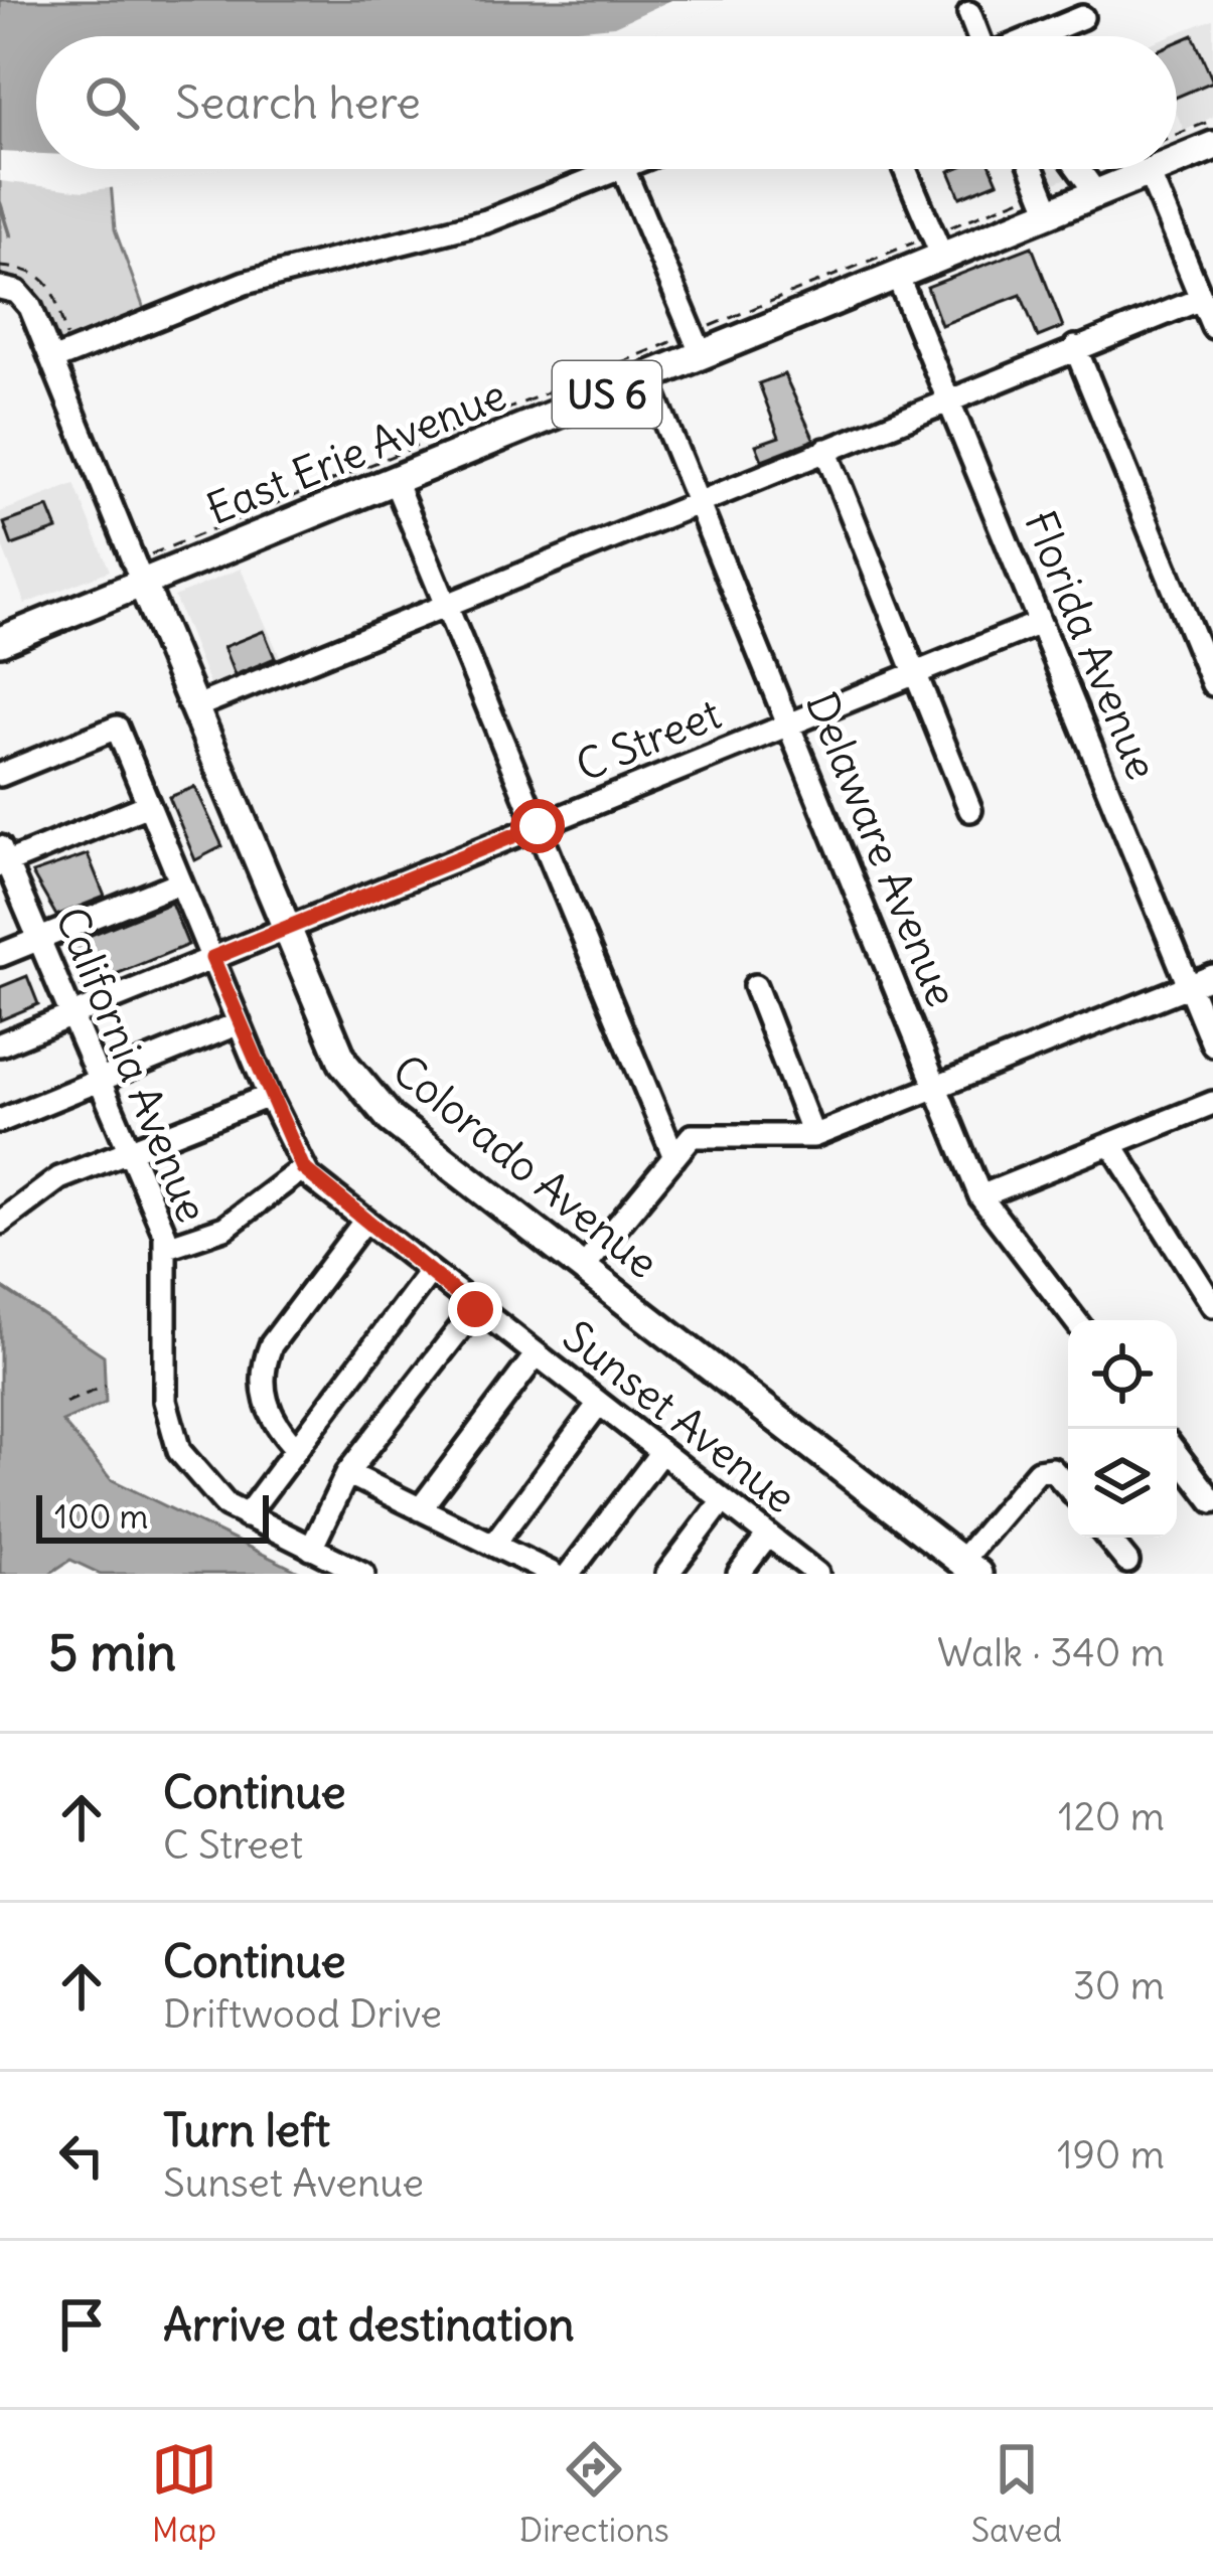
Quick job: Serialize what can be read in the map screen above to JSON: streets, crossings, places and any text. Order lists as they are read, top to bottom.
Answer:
{
  "streets": {
    "main road": ["US 6", "East Erie Avenue", "Colorado Avenue"],
    "street": [
      "Florida Avenue",
      "C Street",
      "Delaware Avenue",
      "California Avenue",
      "Sunset Avenue"
    ]
  },
  "crossings": [
    ["East Erie Avenue", "Florida Avenue"],
    ["East Erie Avenue", "Delaware Avenue"],
    ["East Erie Avenue", "Colorado Avenue"],
    ["Florida Avenue", "C Street"],
    ["C Street", "Delaware Avenue"],
    ["C Street", "California Avenue"],
    ["C Street", "Colorado Avenue"],
    ["C Street", "Sunset Avenue"]
  ],
  "scale_bar": "100 m",
  "page": {
    "search": "Search here",
    "scale": "100 m",
    "heading": ["5 min", "Walk · 340 m"],
    "list": [
      ["Continue", "C Street", "120 m"],
      ["Continue", "Driftwood Drive", "30 m"],
      ["Turn left", "Sunset Avenue", "190 m"],
      "Arrive at destination"
    ],
    "nav": ["Map", "Directions", "Saved"]
  }
}
